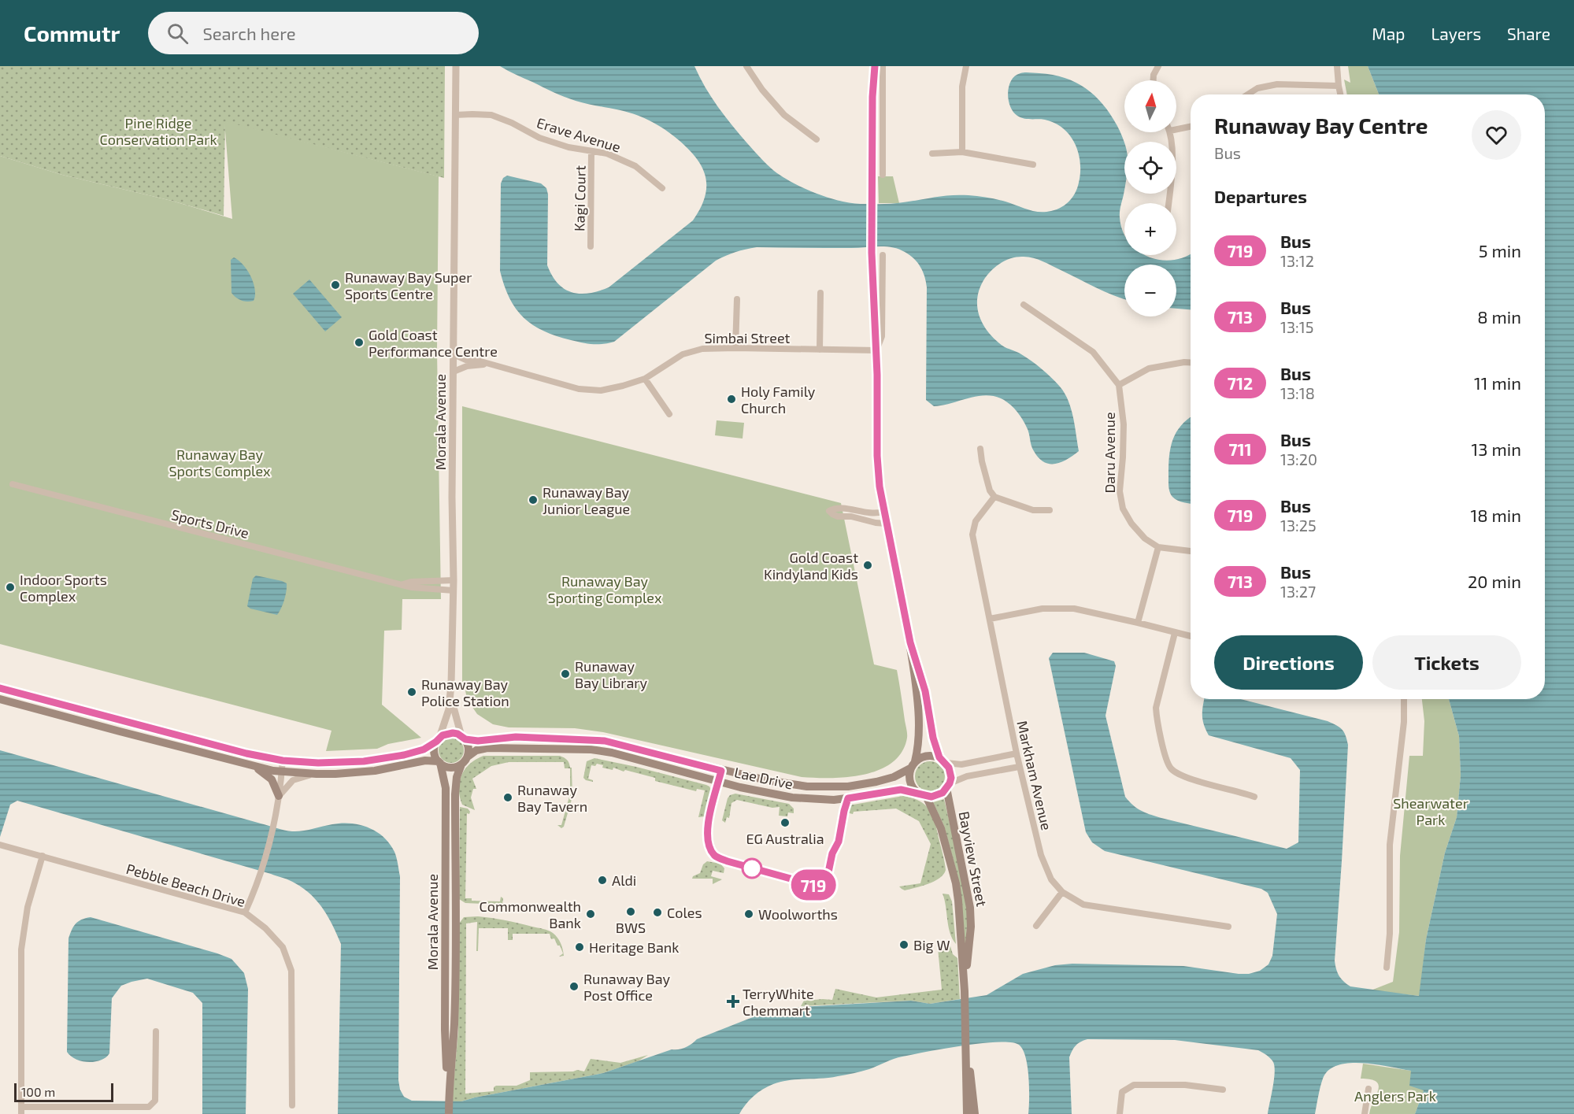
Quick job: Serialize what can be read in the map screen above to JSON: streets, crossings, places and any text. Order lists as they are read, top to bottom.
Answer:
{
  "streets": {
    "main road": ["Morala Avenue", "Lae Drive", "Bayview Street"],
    "street": [
      "Erave Avenue",
      "Kagi Court",
      "Simbai Street",
      "Daru Avenue",
      "Sports Drive",
      "Markham Avenue",
      "Pebble Beach Drive"
    ]
  },
  "crossings": [
    ["Erave Avenue", "Kagi Court"],
    ["Erave Avenue", "Morala Avenue"],
    ["Simbai Street", "Morala Avenue"],
    ["Morala Avenue", "Sports Drive"],
    ["Morala Avenue", "Lae Drive"],
    ["Lae Drive", "Bayview Street"]
  ],
  "parks": [
    "Pine Ridge Conservation Park",
    "Runaway Bay Sports Complex",
    "Runaway Bay Sporting Complex",
    "Shearwater Park",
    "Anglers Park"
  ],
  "places": {
    "other": [
      "Runaway Bay Super Sports Centre",
      "Gold Coast Performance Centre",
      "Holy Family Church",
      "Runaway Bay Junior League",
      "Gold Coast Kindyland Kids",
      "Indoor Sports Complex",
      "Runaway Bay Library",
      "Runaway Bay Police Station",
      "Runaway Bay Tavern",
      "EG Australia",
      "Aldi",
      "BWS",
      "Coles",
      "Commonwealth Bank",
      "Woolworths",
      "Big W",
      "Heritage Bank",
      "Runaway Bay Post Office"
    ],
    "health": ["TerryWhite Chemmart"]
  },
  "lines": ["bus line 719"],
  "scale_bar": "100 m",
  "north": "top",
  "page": {
    "header": "Commutr",
    "search": "Search here",
    "nav": ["Map", "Layers", "Share"],
    "on_map": "719",
    "map_buttons": ["+", "−"],
    "heading": [
      ["Runaway Bay Centre", "Bus"],
      "Departures"
    ],
    "list": [
      {
        "mark": "719",
        "name": "Bus",
        "note": "13:12",
        "value": "5 min"
      },
      {
        "mark": "713",
        "name": "Bus",
        "note": "13:15",
        "value": "8 min"
      },
      {
        "mark": "712",
        "name": "Bus",
        "note": "13:18",
        "value": "11 min"
      },
      {
        "mark": "711",
        "name": "Bus",
        "note": "13:20",
        "value": "13 min"
      },
      {
        "mark": "719",
        "name": "Bus",
        "note": "13:25",
        "value": "18 min"
      },
      {
        "mark": "713",
        "name": "Bus",
        "note": "13:27",
        "value": "20 min"
      }
    ],
    "buttons": ["Directions", "Tickets"],
    "scale": "100 m"
  }
}
